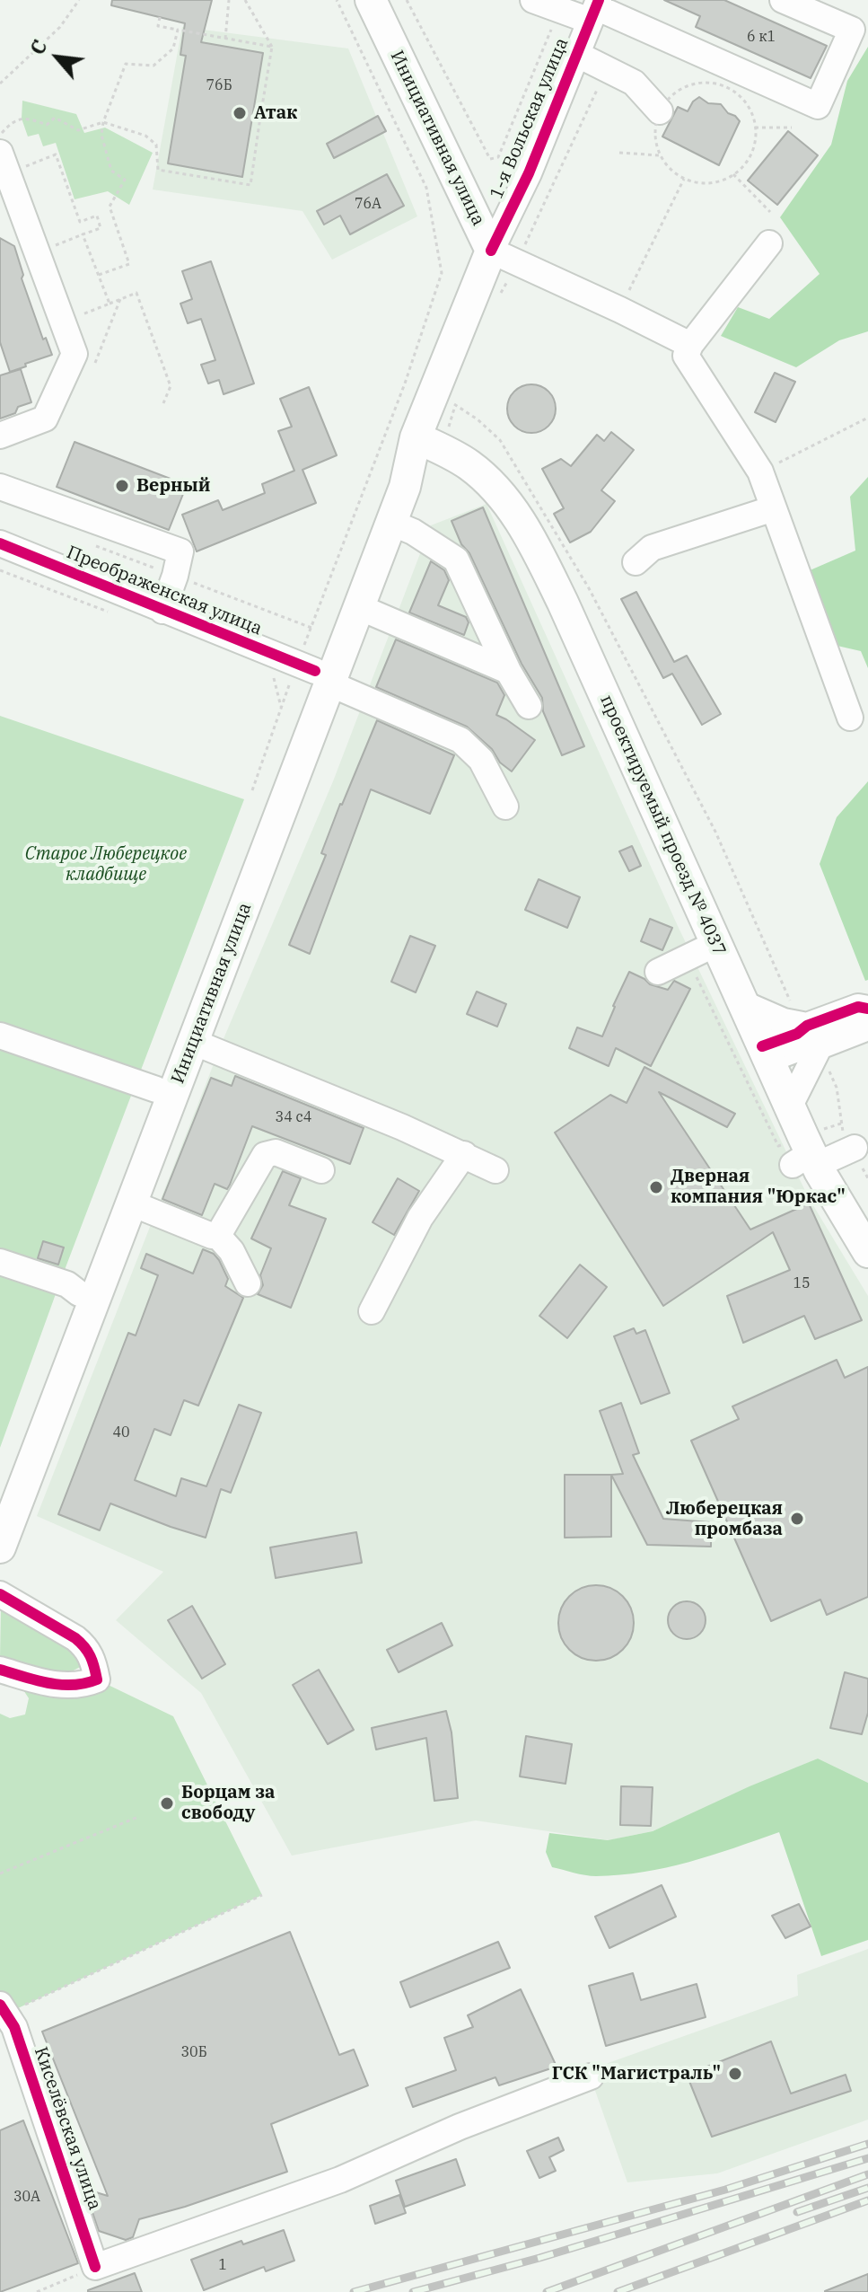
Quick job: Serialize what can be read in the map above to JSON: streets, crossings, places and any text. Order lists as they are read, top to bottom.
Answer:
{
  "streets": {
    "main road": ["Инициативная улица", "проектируемый проезд № 4037"],
    "street": ["1-я Вольская улица", "Преображенская улица", "Киселёвская улица"]
  },
  "crossings": [
    ["1-я Вольская улица", "Инициативная улица"],
    ["Инициативная улица", "Преображенская улица"],
    ["Инициативная улица", "проектируемый проезд № 4037"]
  ],
  "parks": ["Старое Люберецкое кладбище"],
  "places": [
    "Атак",
    "Верный",
    "Дверная компания \"Юркас\"",
    "Люберецкая промбаза",
    "Борцам за свободу",
    "ГСК \"Магистраль\""
  ],
  "house_numbers": [
    "6 к1",
    "76Б",
    "76А",
    "34 с4",
    "15",
    "40",
    "30Б",
    "30А",
    "1"
  ],
  "north": "top left"
}
